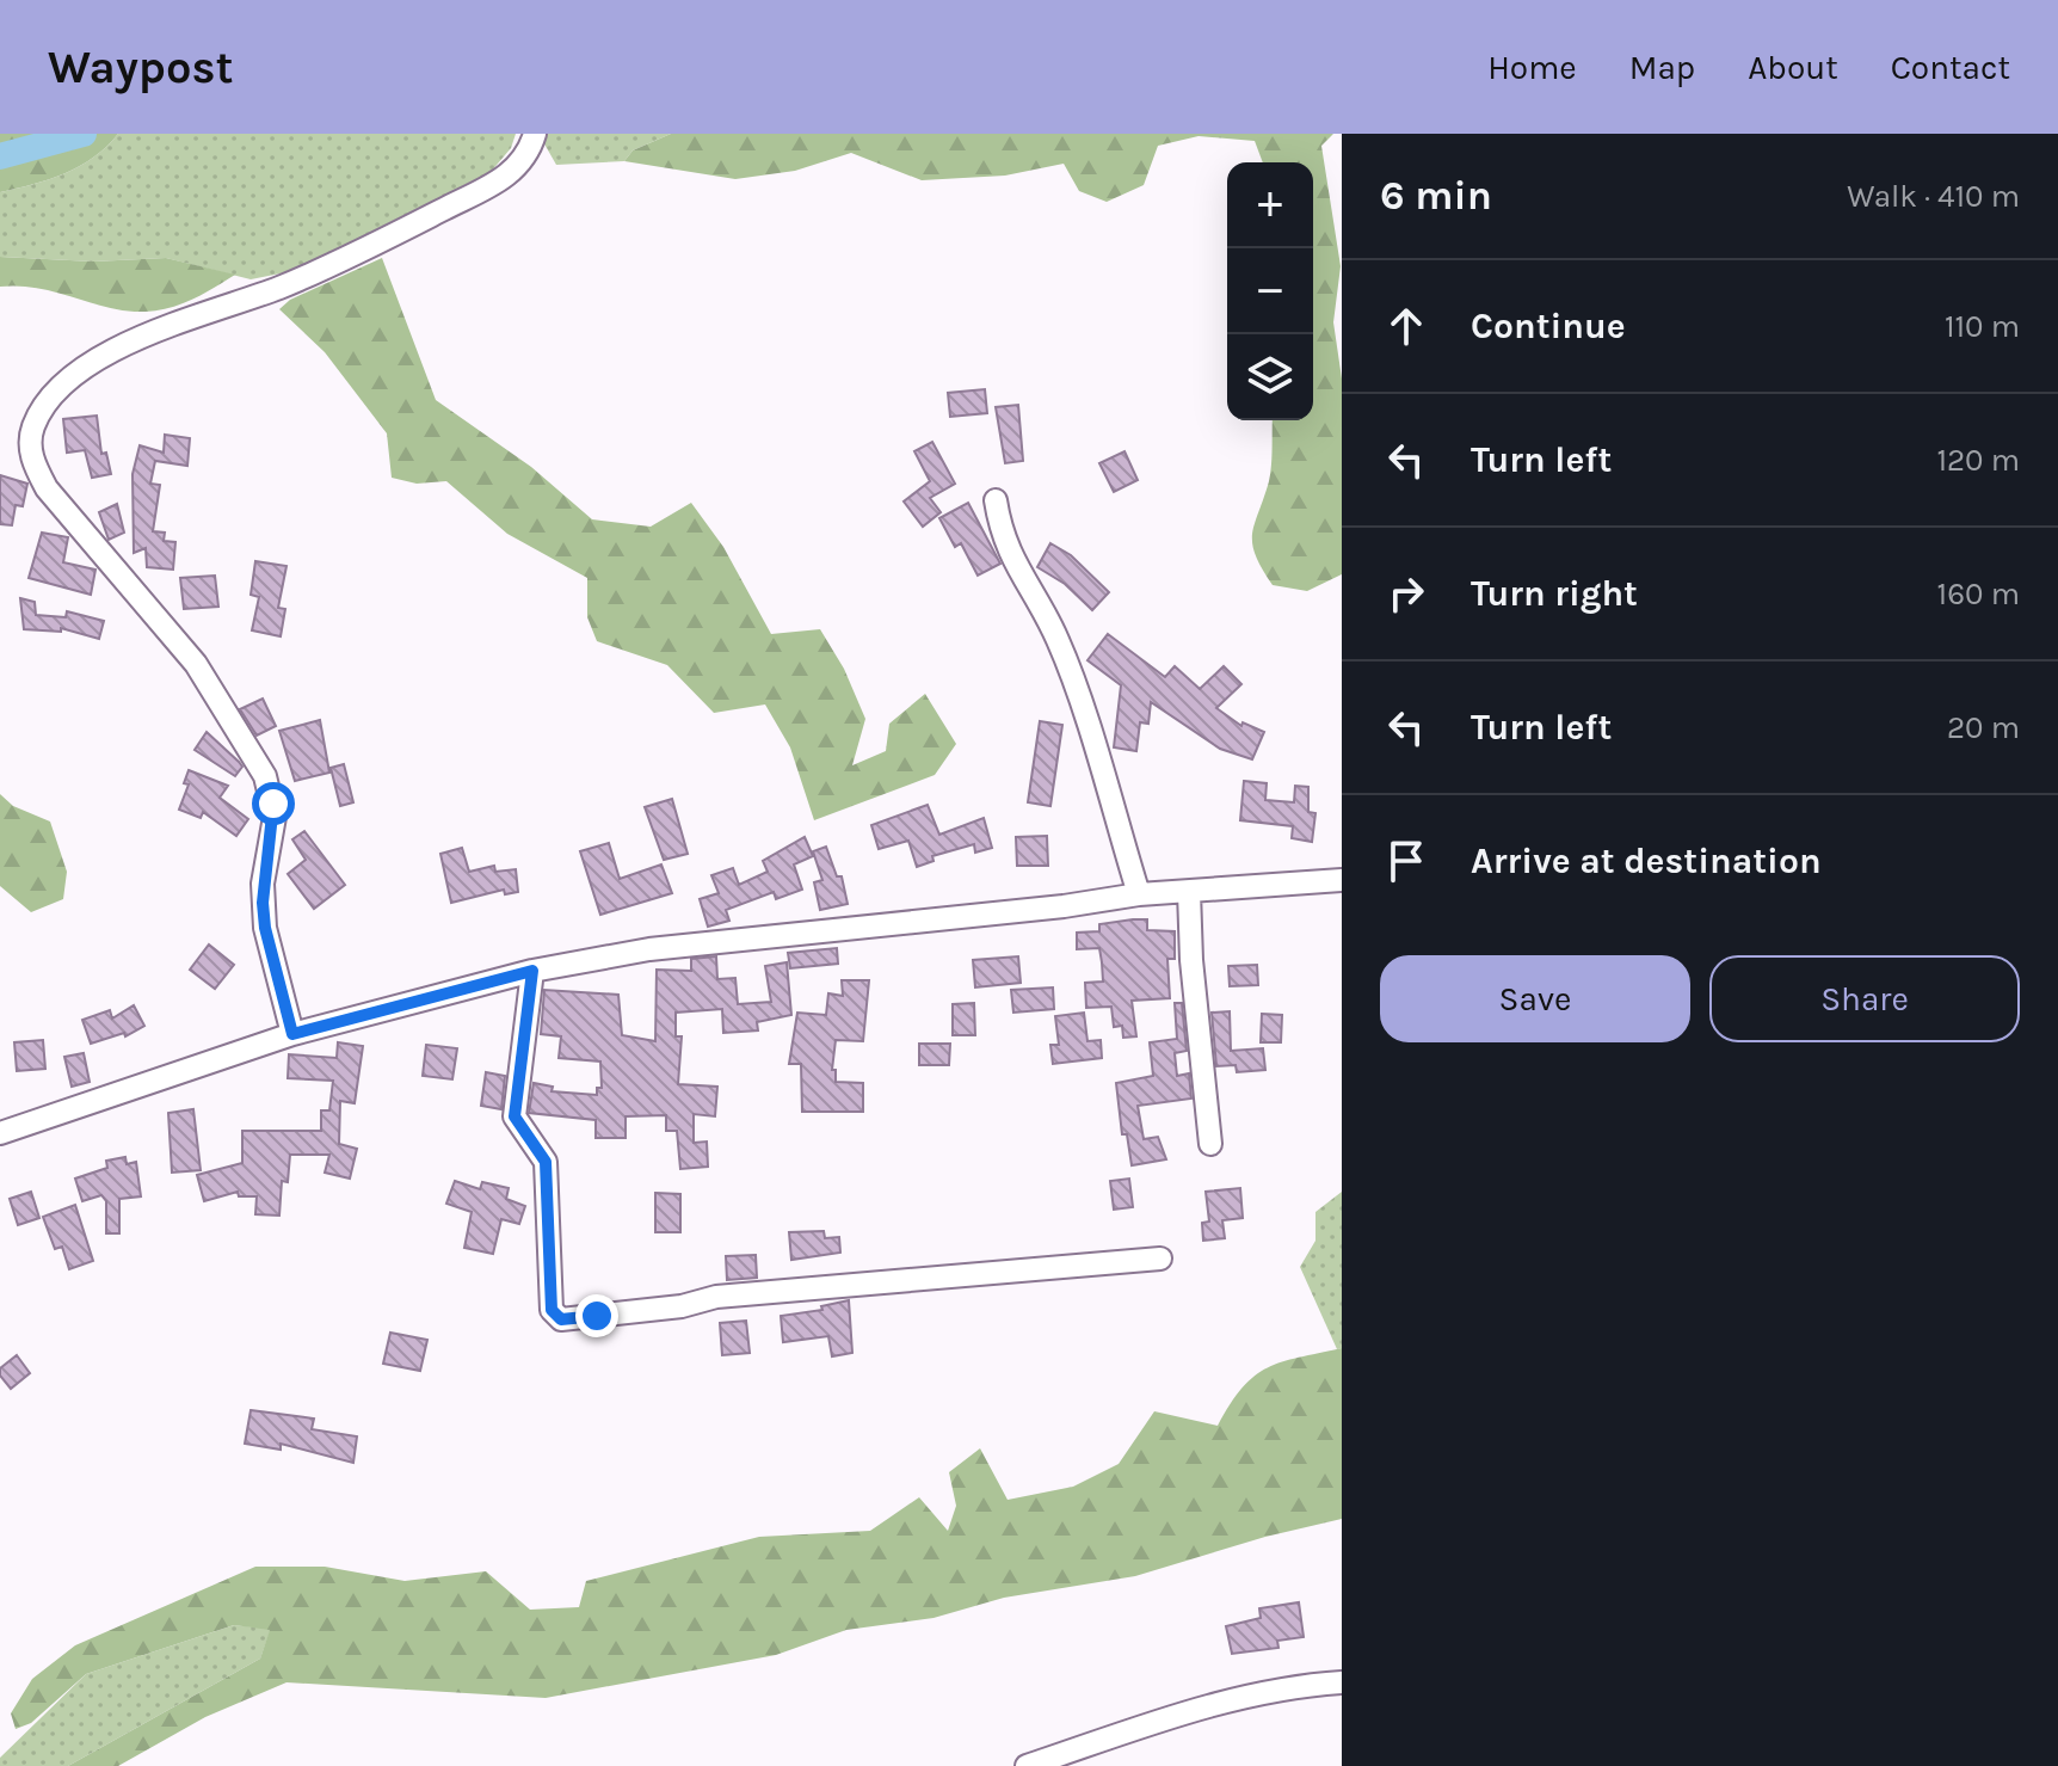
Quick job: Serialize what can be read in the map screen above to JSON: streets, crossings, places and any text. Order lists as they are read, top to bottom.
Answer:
{
  "page": {
    "header": "Waypost",
    "nav": [
      "Home",
      "Map",
      "About",
      "Contact"
    ],
    "heading": ["6 min", "Walk · 410 m"],
    "map_buttons": ["+", "−"],
    "list": [
      ["Continue", "110 m"],
      ["Turn left", "120 m"],
      ["Turn right", "160 m"],
      ["Turn left", "20 m"],
      "Arrive at destination"
    ],
    "buttons": ["Save", "Share"]
  }
}
